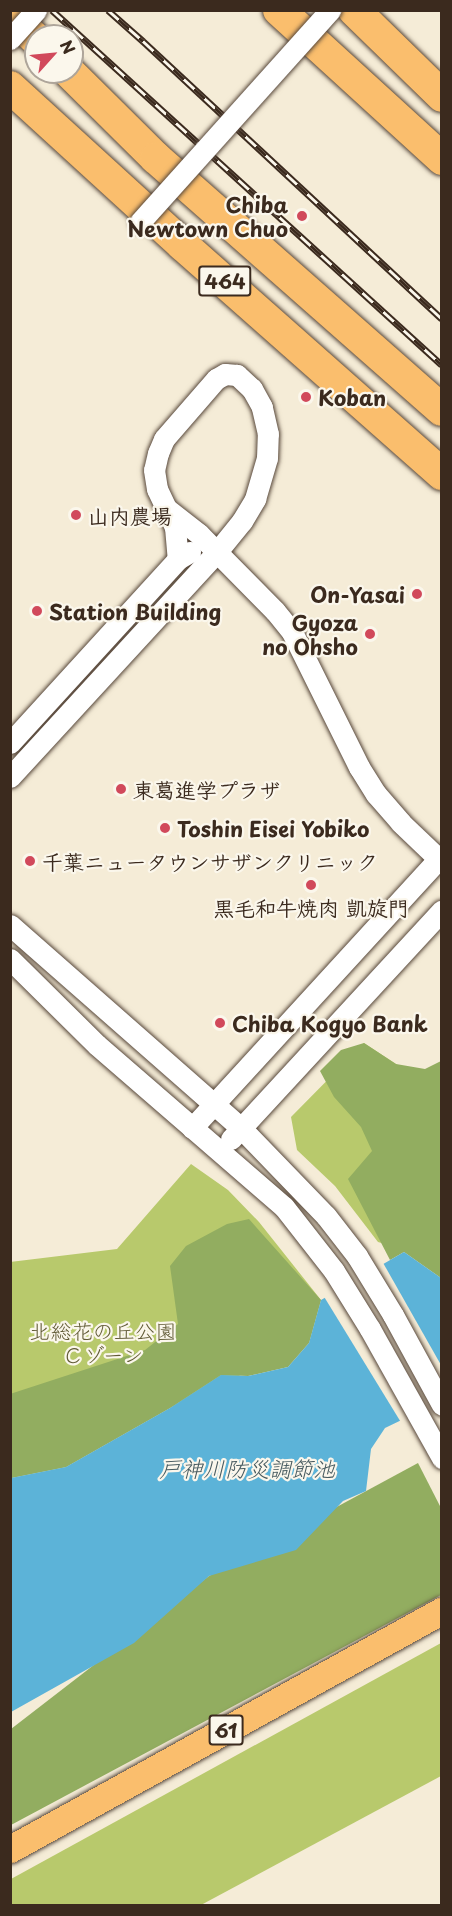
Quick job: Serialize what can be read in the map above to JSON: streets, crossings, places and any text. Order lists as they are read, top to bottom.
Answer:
{
  "streets": {
    "highway": ["464"],
    "main road": ["61"]
  },
  "water": ["戸神川防災調節池"],
  "parks": ["北総花の丘公園 Ｃゾーン"],
  "places": [
    "Chiba Newtown Chuo",
    "Koban",
    "山内農場",
    "On-Yasai",
    "Station Building",
    "Gyoza no Ohsho",
    "東葛進学プラザ",
    "Toshin Eisei Yobiko",
    "千葉ニュータウンサザンクリニック",
    "黒毛和牛焼肉 凱旋門",
    "Chiba Kogyo Bank"
  ],
  "north": "top right"
}
